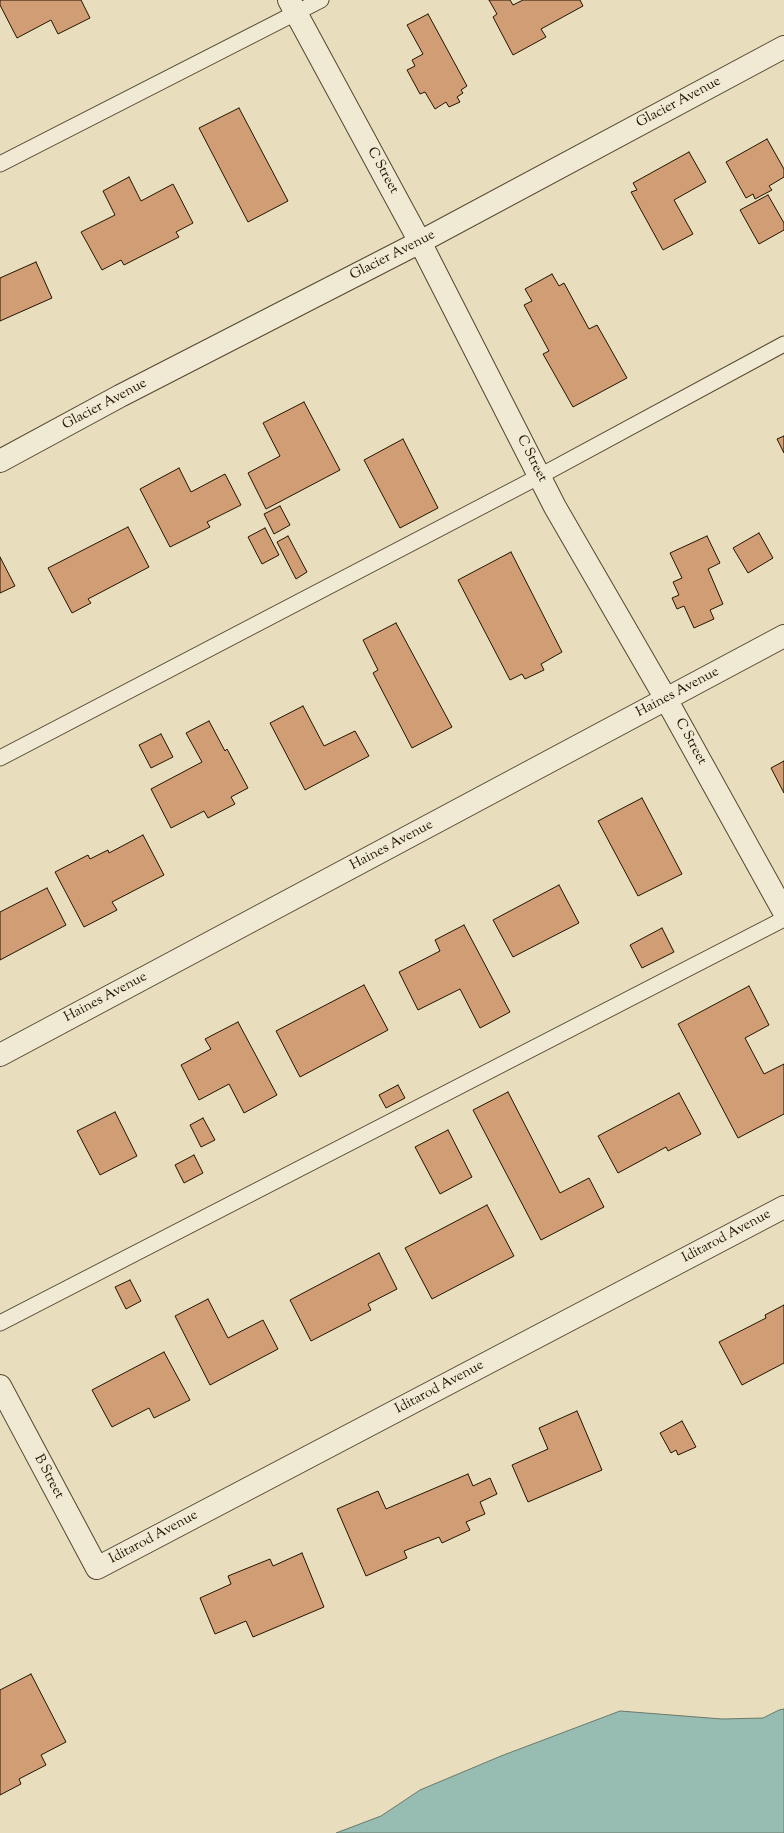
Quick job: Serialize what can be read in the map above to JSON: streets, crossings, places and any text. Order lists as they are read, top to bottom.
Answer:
{
  "streets": {
    "street": [
      "Glacier Avenue",
      "C Street",
      "Haines Avenue",
      "Iditarod Avenue",
      "B Street"
    ]
  },
  "crossings": [
    ["Glacier Avenue", "C Street"],
    ["C Street", "Haines Avenue"],
    ["Iditarod Avenue", "B Street"]
  ]
}
